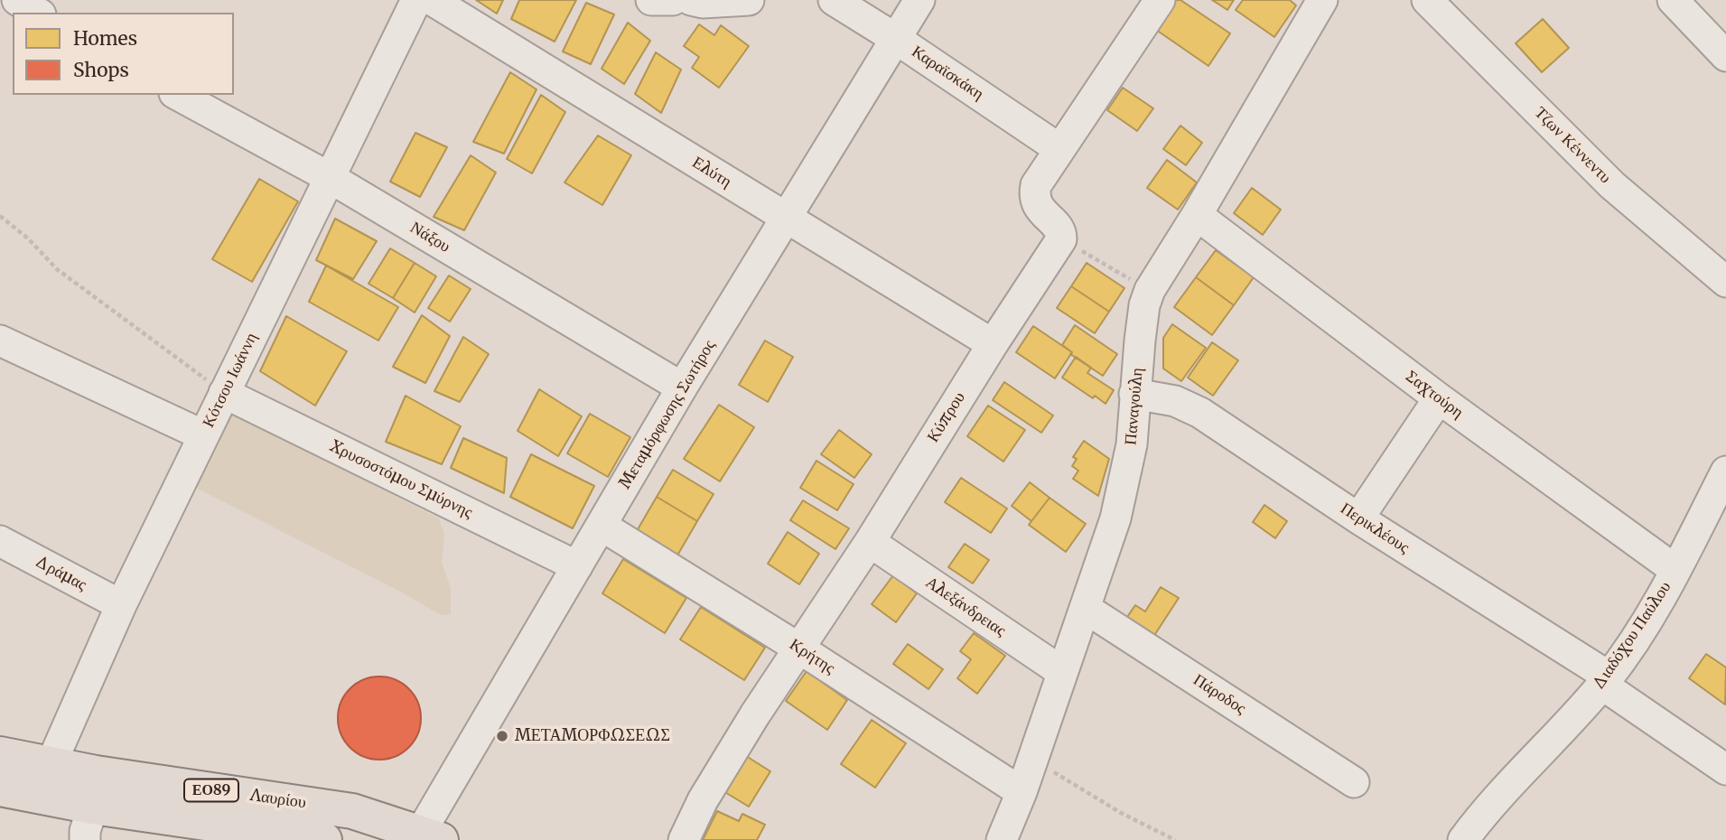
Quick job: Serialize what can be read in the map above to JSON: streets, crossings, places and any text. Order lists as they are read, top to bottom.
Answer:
{
  "streets": {
    "main road": ["ΕΟ89", "Λαυρίου"],
    "street": [
      "Καραϊσκάκη",
      "Τζων Κέννεντυ",
      "Ελύτη",
      "Νάξου",
      "Κότσου Ιωάννη",
      "Σαχτούρη",
      "Παναγούλη",
      "Μεταμόρφωσης Σωτήρος",
      "Κύπρου",
      "Χρυσοστόμου Σμύρνης",
      "Περικλέους",
      "Δράμας",
      "Αλεξάνδρειας",
      "Διαδόχου Παύλου",
      "Κρήτης",
      "Πάροδος"
    ]
  },
  "crossings": [
    ["Καραϊσκάκη", "Μεταμόρφωσης Σωτήρος"],
    ["Ελύτη", "Μεταμόρφωσης Σωτήρος"],
    ["Ελύτη", "Κύπρου"],
    ["Νάξου", "Κότσου Ιωάννη"],
    ["Νάξου", "Μεταμόρφωσης Σωτήρος"],
    ["Κότσου Ιωάννη", "Χρυσοστόμου Σμύρνης"],
    ["Κότσου Ιωάννη", "Δράμας"],
    ["Κότσου Ιωάννη", "Λαυρίου"],
    ["Σαχτούρη", "Παναγούλη"],
    ["Σαχτούρη", "Διαδόχου Παύλου"],
    ["Παναγούλη", "Περικλέους"],
    ["Παναγούλη", "Αλεξάνδρειας"],
    ["Παναγούλη", "Κρήτης"],
    ["Παναγούλη", "Πάροδος"],
    ["Μεταμόρφωσης Σωτήρος", "Χρυσοστόμου Σμύρνης"],
    ["Μεταμόρφωσης Σωτήρος", "Κρήτης"],
    ["Μεταμόρφωσης Σωτήρος", "Λαυρίου"],
    ["Κύπρου", "Αλεξάνδρειας"],
    ["Κύπρου", "Κρήτης"],
    ["Περικλέους", "Διαδόχου Παύλου"]
  ],
  "places": ["ΜΕΤΑΜΟΡΦΩΣΕΩΣ"],
  "legend": ["Homes", "Shops"]
}
